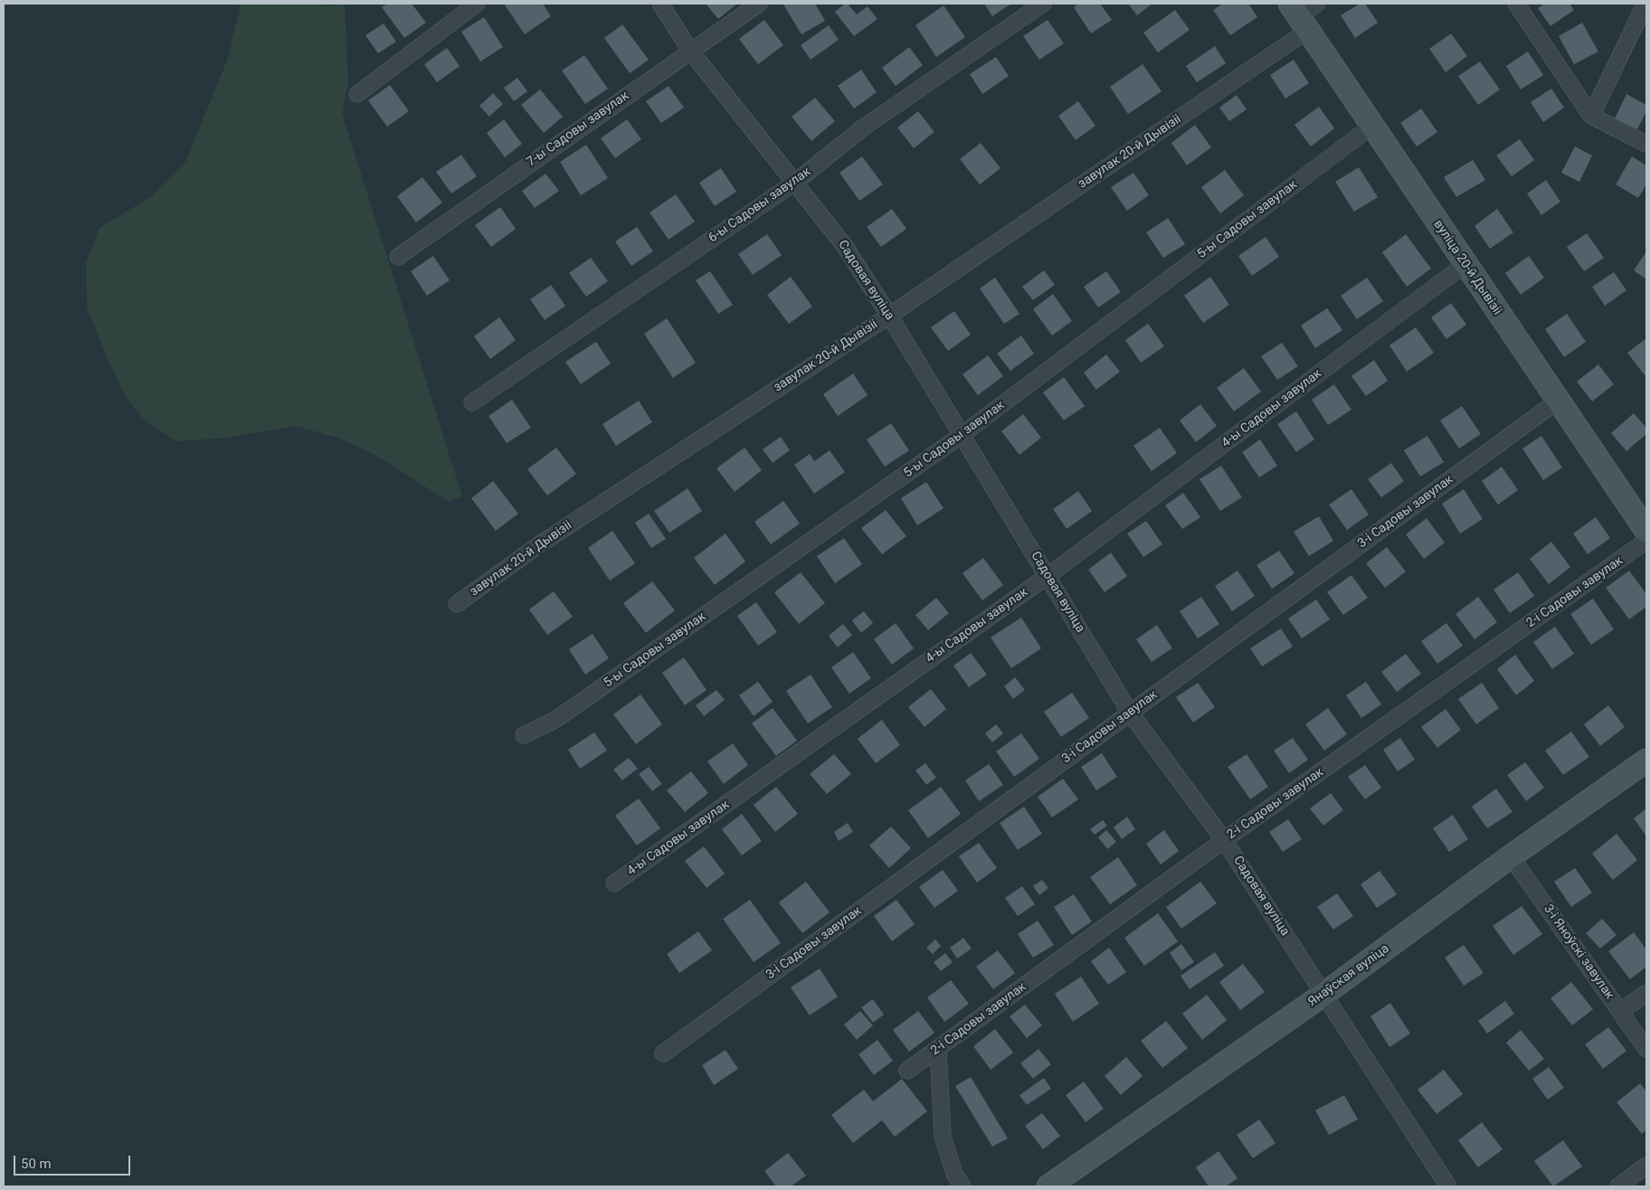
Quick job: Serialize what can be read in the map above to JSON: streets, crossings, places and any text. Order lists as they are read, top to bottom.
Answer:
{
  "streets": {
    "street": [
      "7-ы Садовы завулак",
      "завулак 20-й Дывізіі",
      "6-ы Садовы завулак",
      "5-ы Садовы завулак",
      "вуліца 20-й Дывізіі",
      "Садовая вуліца",
      "4-ы Садовы завулак",
      "3-і Садовы завулак",
      "2-і Садовы завулак",
      "3-і Яноўскі завулак",
      "Янаўская вуліца"
    ]
  },
  "crossings": [
    ["7-ы Садовы завулак", "Садовая вуліца"],
    ["завулак 20-й Дывізіі", "вуліца 20-й Дывізіі"],
    ["завулак 20-й Дывізіі", "Садовая вуліца"],
    ["6-ы Садовы завулак", "Садовая вуліца"],
    ["5-ы Садовы завулак", "вуліца 20-й Дывізіі"],
    ["5-ы Садовы завулак", "Садовая вуліца"],
    ["вуліца 20-й Дывізіі", "4-ы Садовы завулак"],
    ["вуліца 20-й Дывізіі", "3-і Садовы завулак"],
    ["Садовая вуліца", "4-ы Садовы завулак"],
    ["Садовая вуліца", "3-і Садовы завулак"],
    ["Садовая вуліца", "2-і Садовы завулак"],
    ["Садовая вуліца", "Янаўская вуліца"],
    ["3-і Яноўскі завулак", "Янаўская вуліца"]
  ],
  "scale_bar": "50 m"
}
